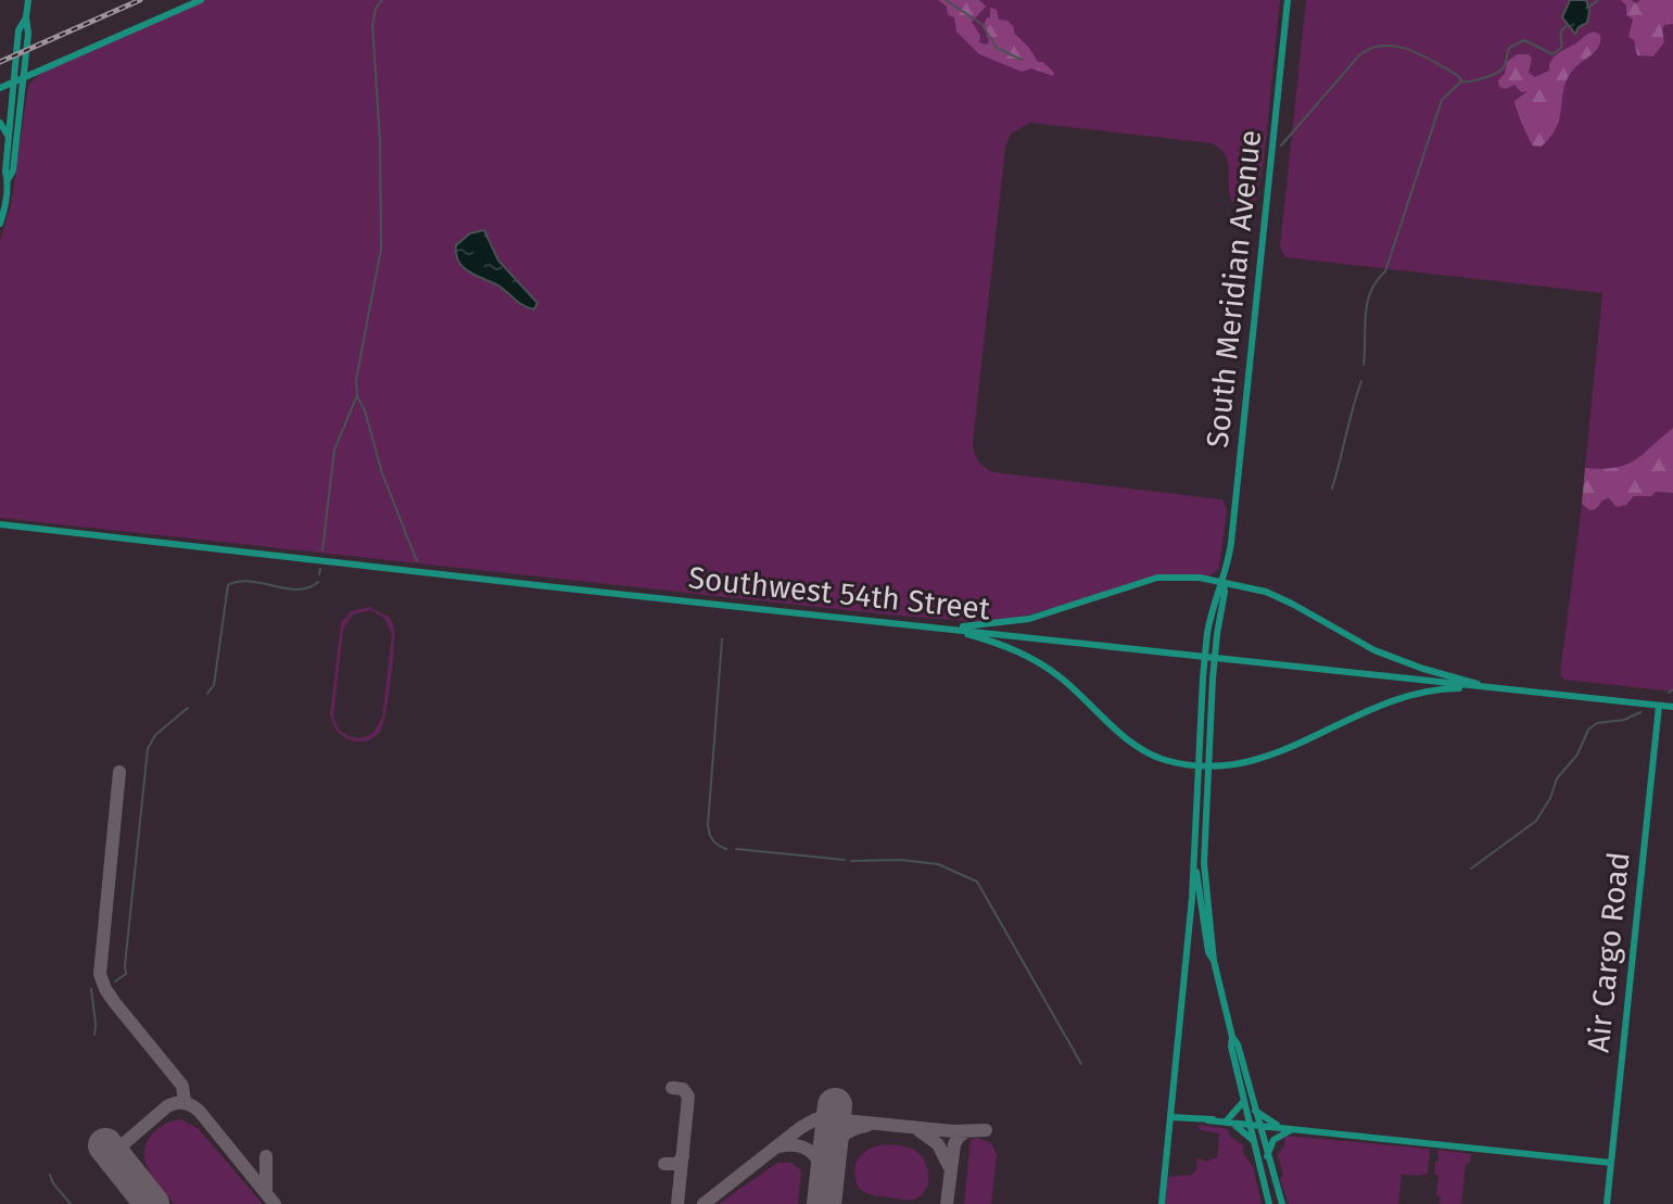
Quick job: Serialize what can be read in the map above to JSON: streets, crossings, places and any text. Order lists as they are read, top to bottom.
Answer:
{
  "streets": {
    "main road": ["South Meridian Avenue", "Southwest 54th Street", "Air Cargo Road"]
  },
  "crossings": [
    ["Southwest 54th Street", "Air Cargo Road"]
  ]
}
